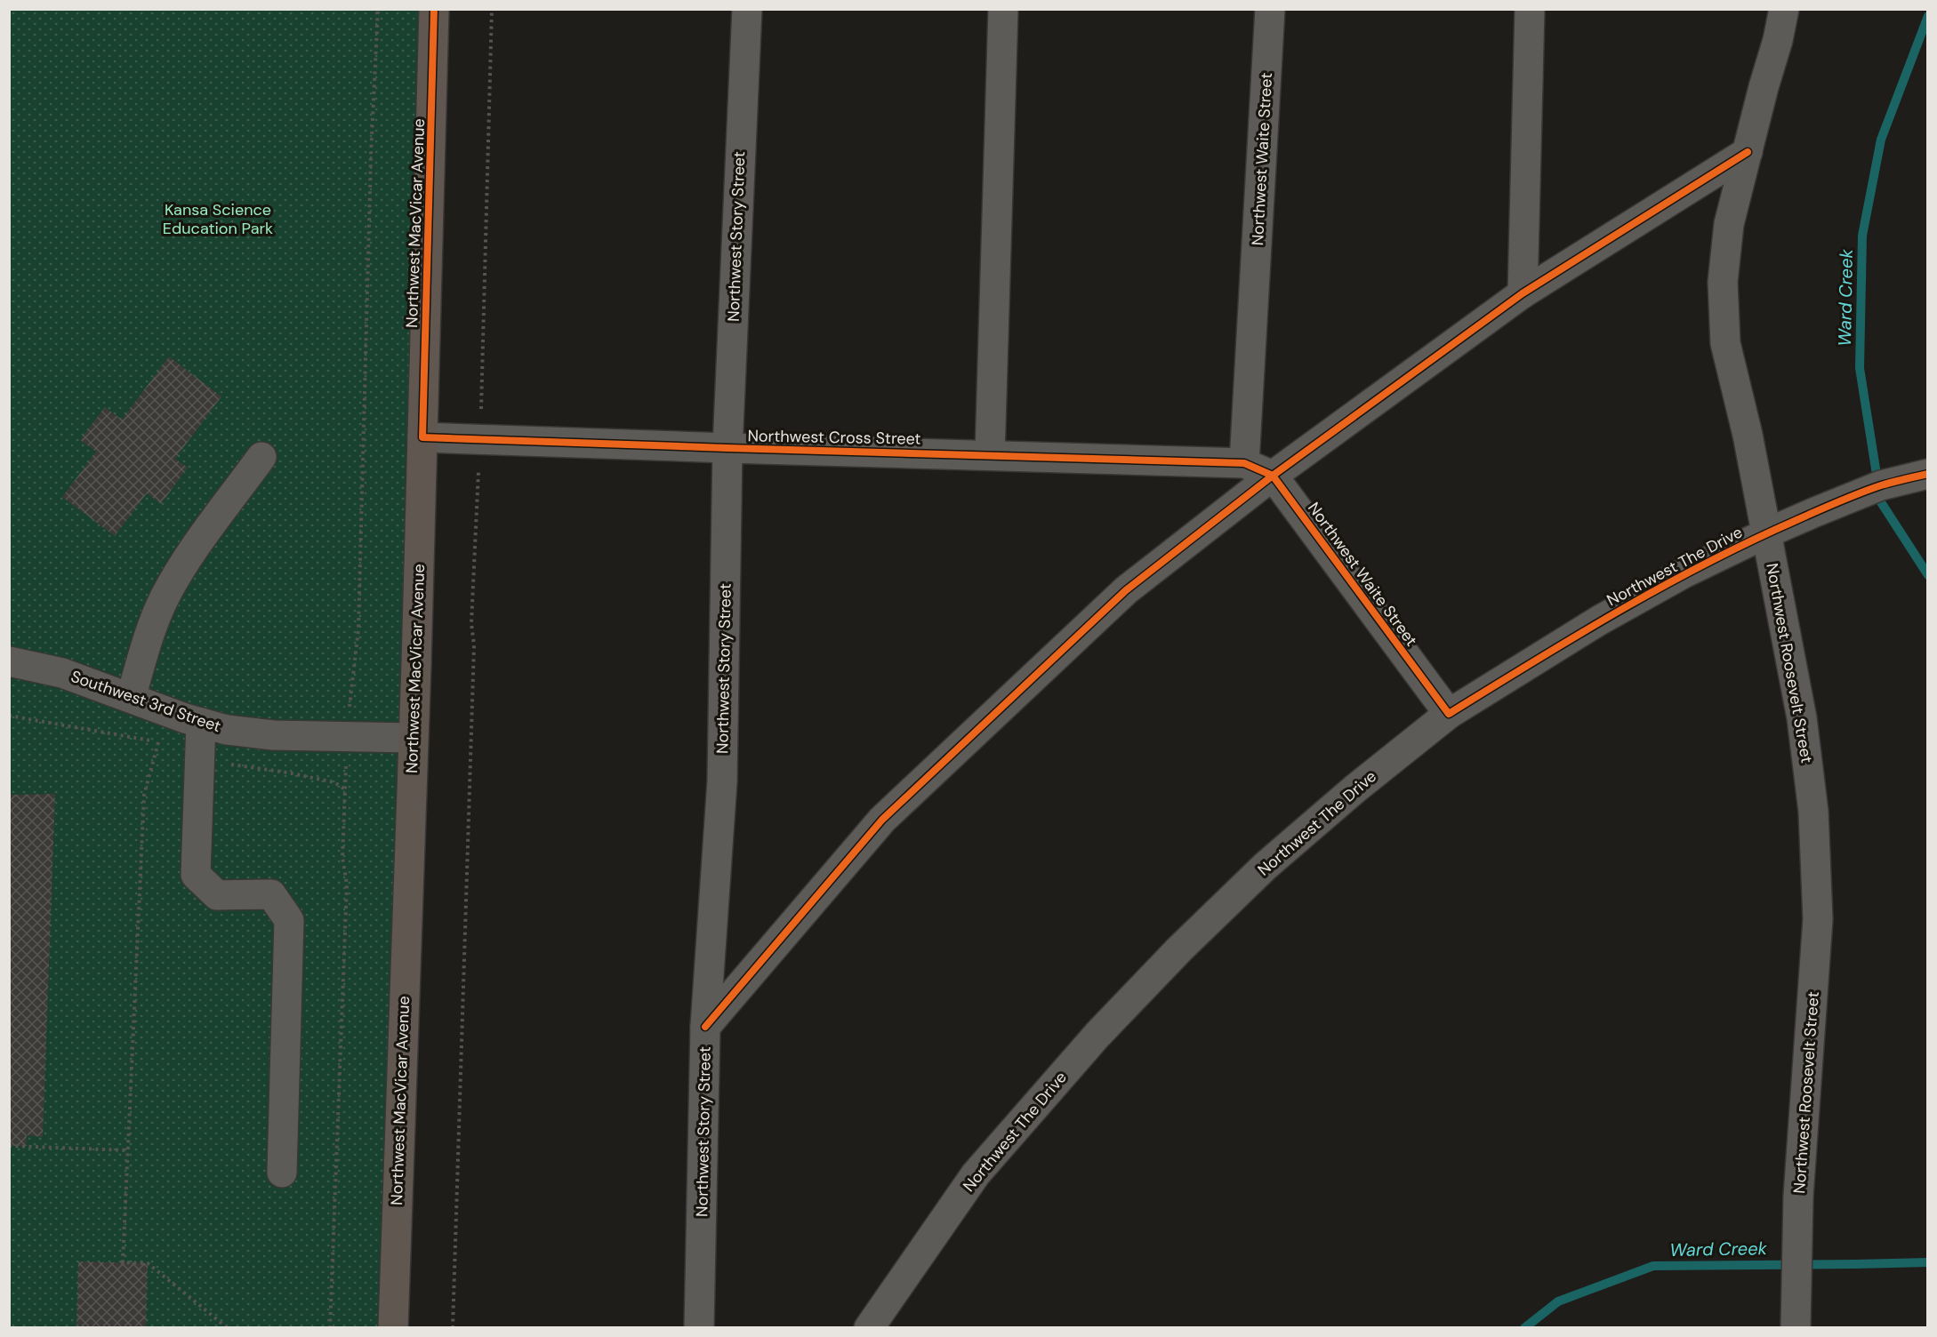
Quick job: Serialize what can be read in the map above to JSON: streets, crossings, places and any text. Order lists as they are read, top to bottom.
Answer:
{
  "streets": {
    "main road": ["Northwest MacVicar Avenue"],
    "street": [
      "Northwest Waite Street",
      "Northwest Story Street",
      "Northwest Cross Street",
      "Northwest The Drive",
      "Northwest Roosevelt Street",
      "Southwest 3rd Street"
    ]
  },
  "crossings": [
    ["Northwest Waite Street", "Northwest Cross Street"],
    ["Northwest Waite Street", "Northwest The Drive"],
    ["Northwest MacVicar Avenue", "Northwest Cross Street"],
    ["Northwest MacVicar Avenue", "Southwest 3rd Street"],
    ["Northwest Story Street", "Northwest Cross Street"],
    ["Northwest The Drive", "Northwest Roosevelt Street"]
  ],
  "water": ["Ward Creek"],
  "parks": ["Kansa Science Education Park"]
}
